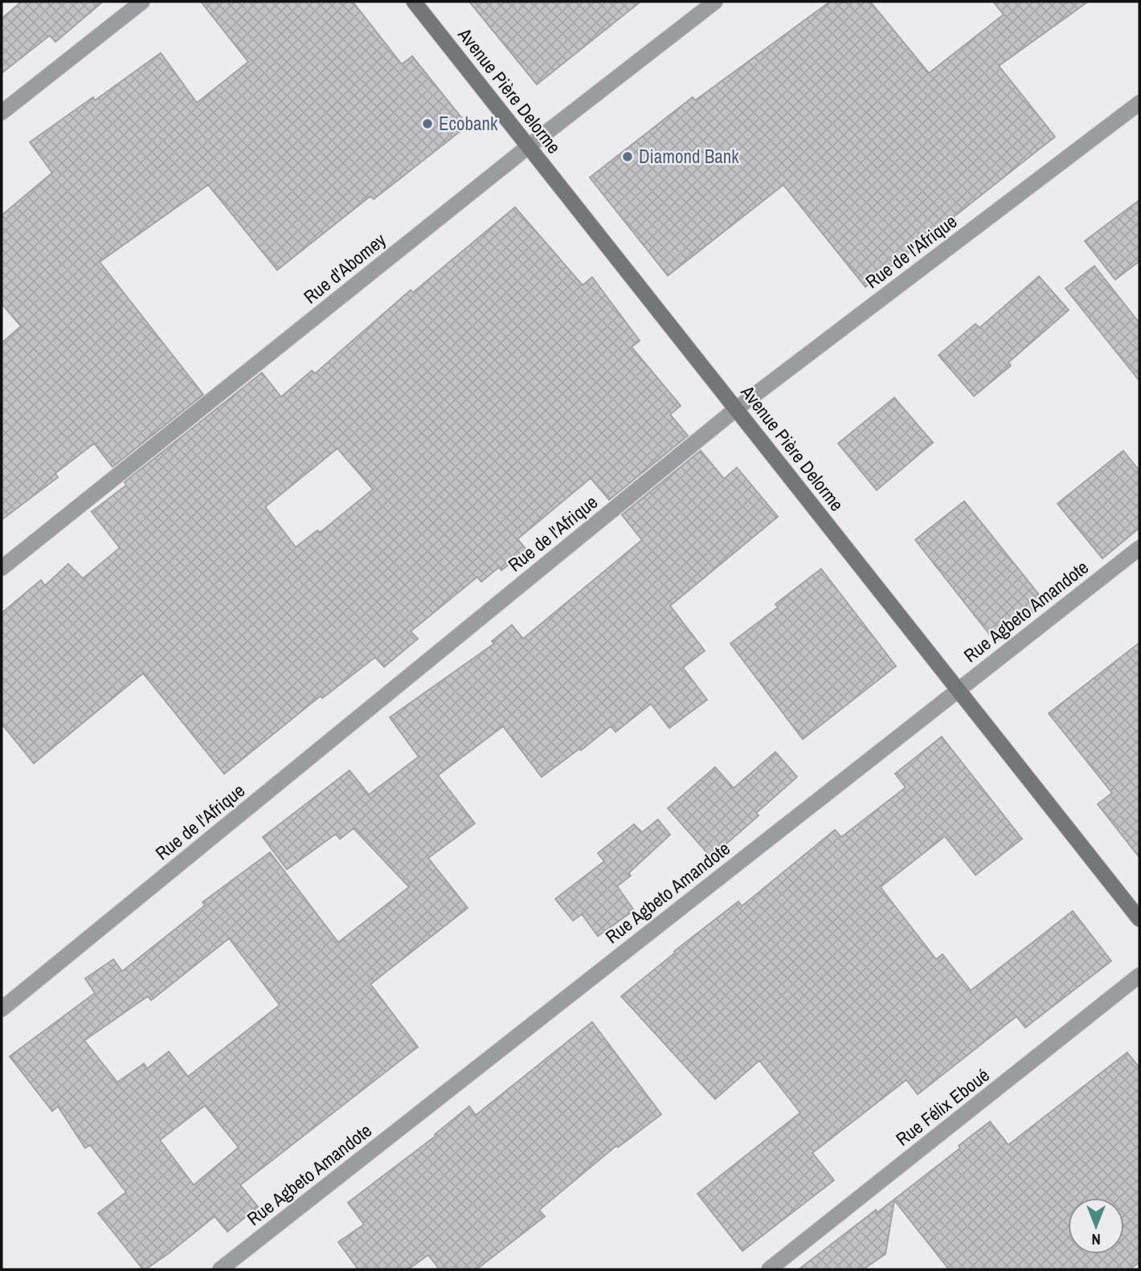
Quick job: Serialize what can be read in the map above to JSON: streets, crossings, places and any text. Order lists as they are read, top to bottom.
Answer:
{
  "streets": {
    "main road": ["Avenue Pière Delorme"],
    "street": [
      "Rue de l'Afrique",
      "Rue d'Abomey",
      "Rue Agbeto Amandote",
      "Rue Félix Eboué"
    ]
  },
  "crossings": [
    ["Avenue Pière Delorme", "Rue de l'Afrique"],
    ["Avenue Pière Delorme", "Rue d'Abomey"],
    ["Avenue Pière Delorme", "Rue Agbeto Amandote"]
  ],
  "places": ["Ecobank", "Diamond Bank"],
  "north": "bottom"
}
